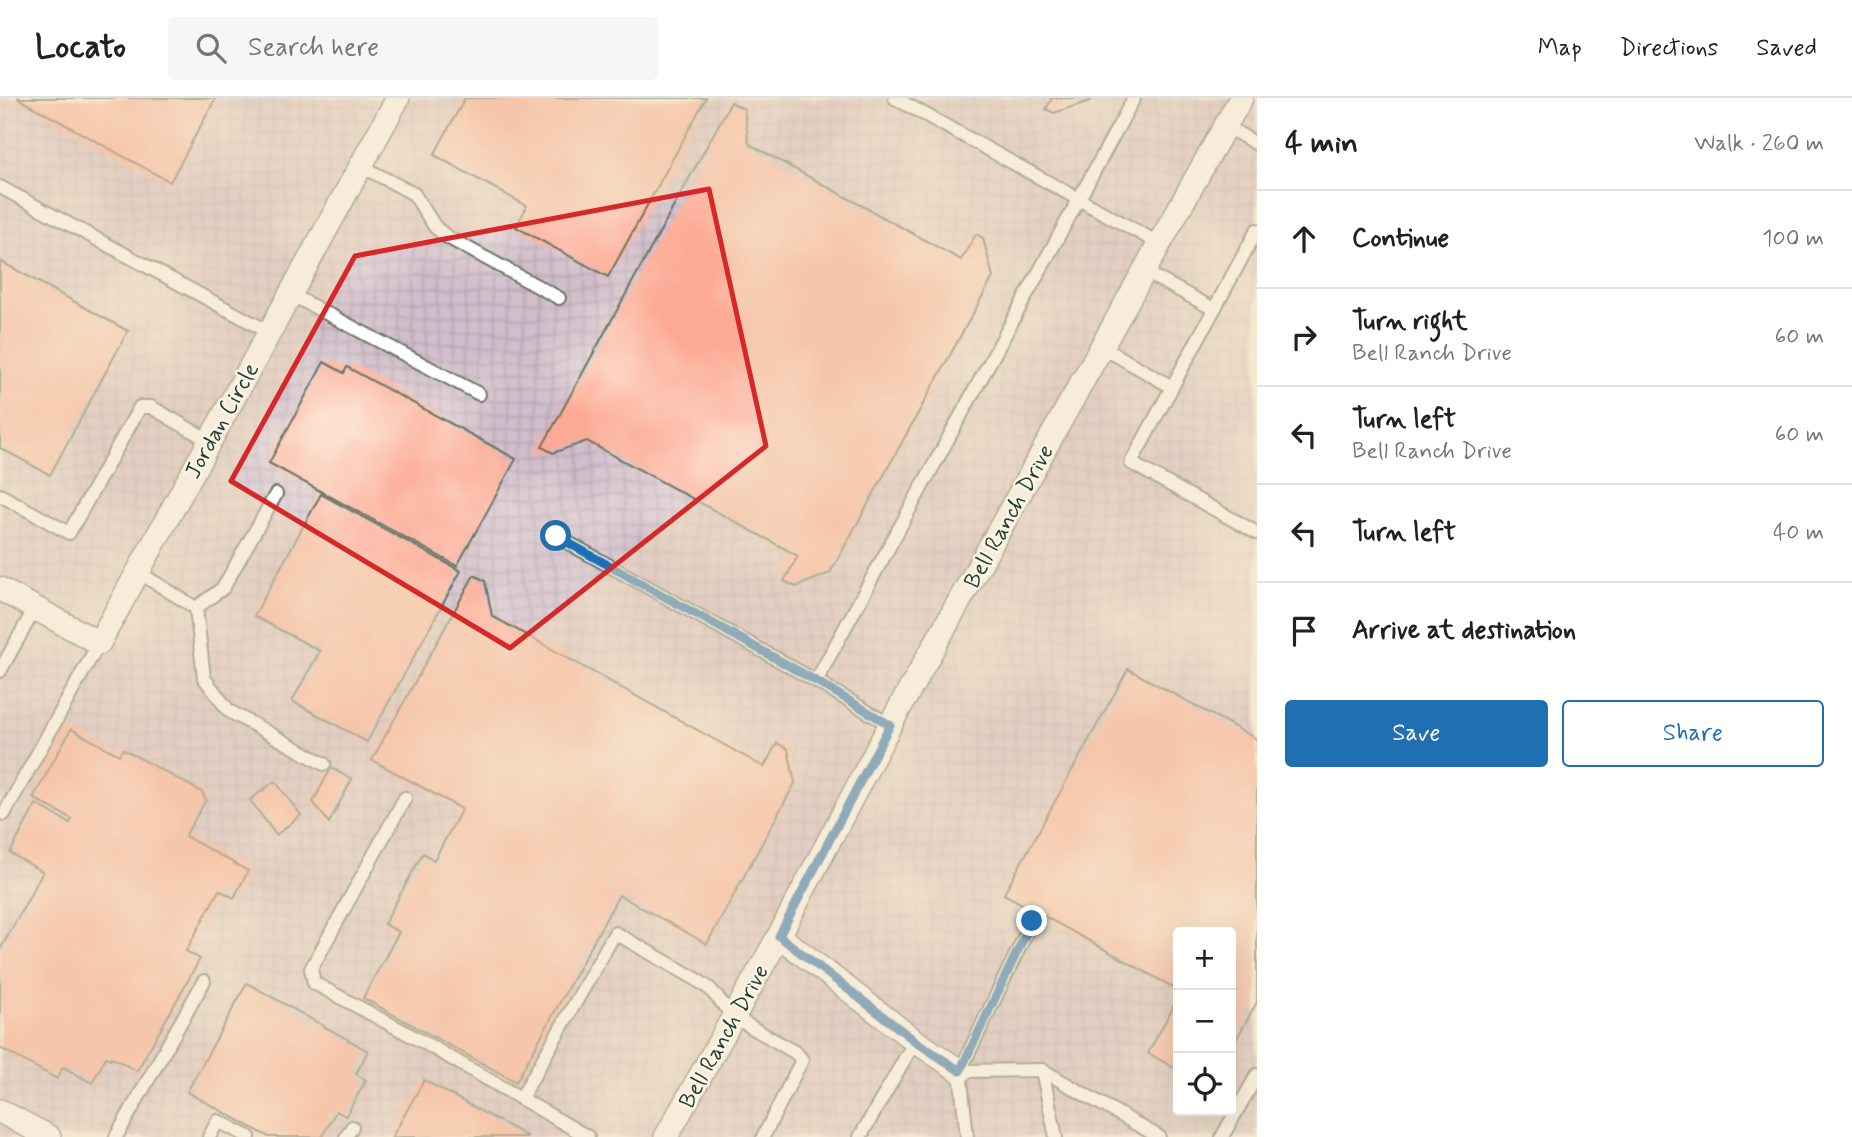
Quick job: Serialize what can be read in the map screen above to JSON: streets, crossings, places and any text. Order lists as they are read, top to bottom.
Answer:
{
  "streets": {
    "street": ["Jordan Circle", "Bell Ranch Drive"]
  },
  "page": {
    "header": "Locato",
    "search": "Search here",
    "nav": ["Map", "Directions", "Saved"],
    "heading": ["4 min", "Walk · 260 m"],
    "list": [
      ["Continue", "100 m"],
      ["Turn right", "Bell Ranch Drive", "60 m"],
      ["Turn left", "Bell Ranch Drive", "60 m"],
      ["Turn left", "40 m"],
      "Arrive at destination"
    ],
    "buttons": ["Save", "Share"],
    "map_buttons": ["+", "−"]
  }
}
